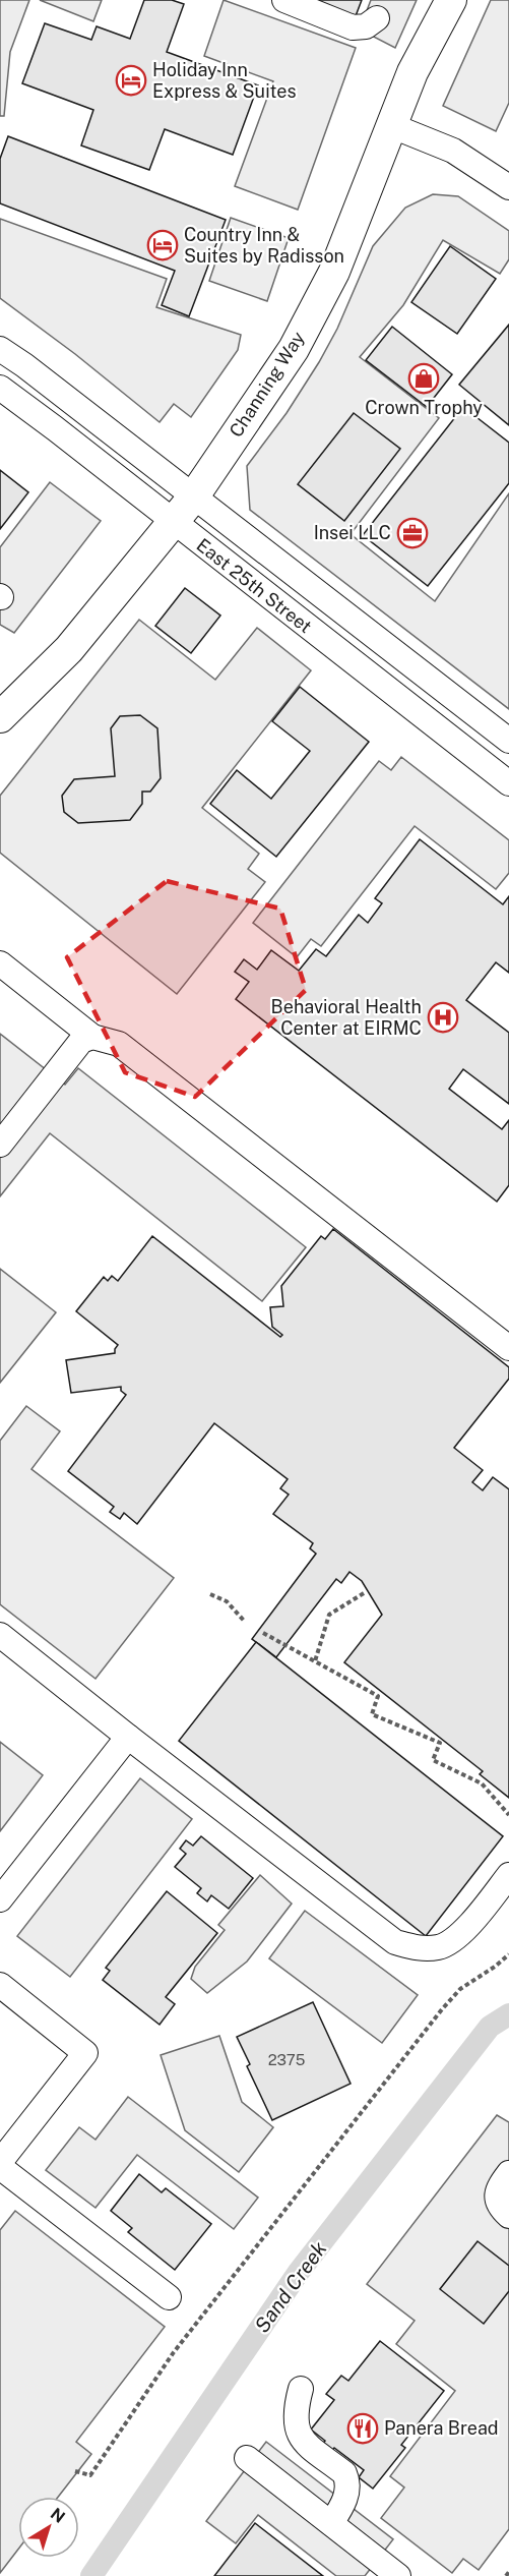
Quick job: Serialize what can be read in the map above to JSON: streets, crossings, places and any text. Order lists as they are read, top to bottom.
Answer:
{
  "streets": {
    "main road": ["Channing Way"],
    "street": ["East 25th Street"]
  },
  "crossings": [
    ["Channing Way", "East 25th Street"]
  ],
  "water": ["Sand Creek"],
  "places": {
    "hotel": ["Holiday Inn Express & Suites", "Country Inn & Suites by Radisson"],
    "shop": ["Crown Trophy"],
    "office": ["Insei LLC"],
    "hospital": ["Behavioral Health Center at EIRMC"],
    "restaurant": ["Panera Bread"]
  },
  "house_numbers": ["2375"],
  "north": "top right"
}
